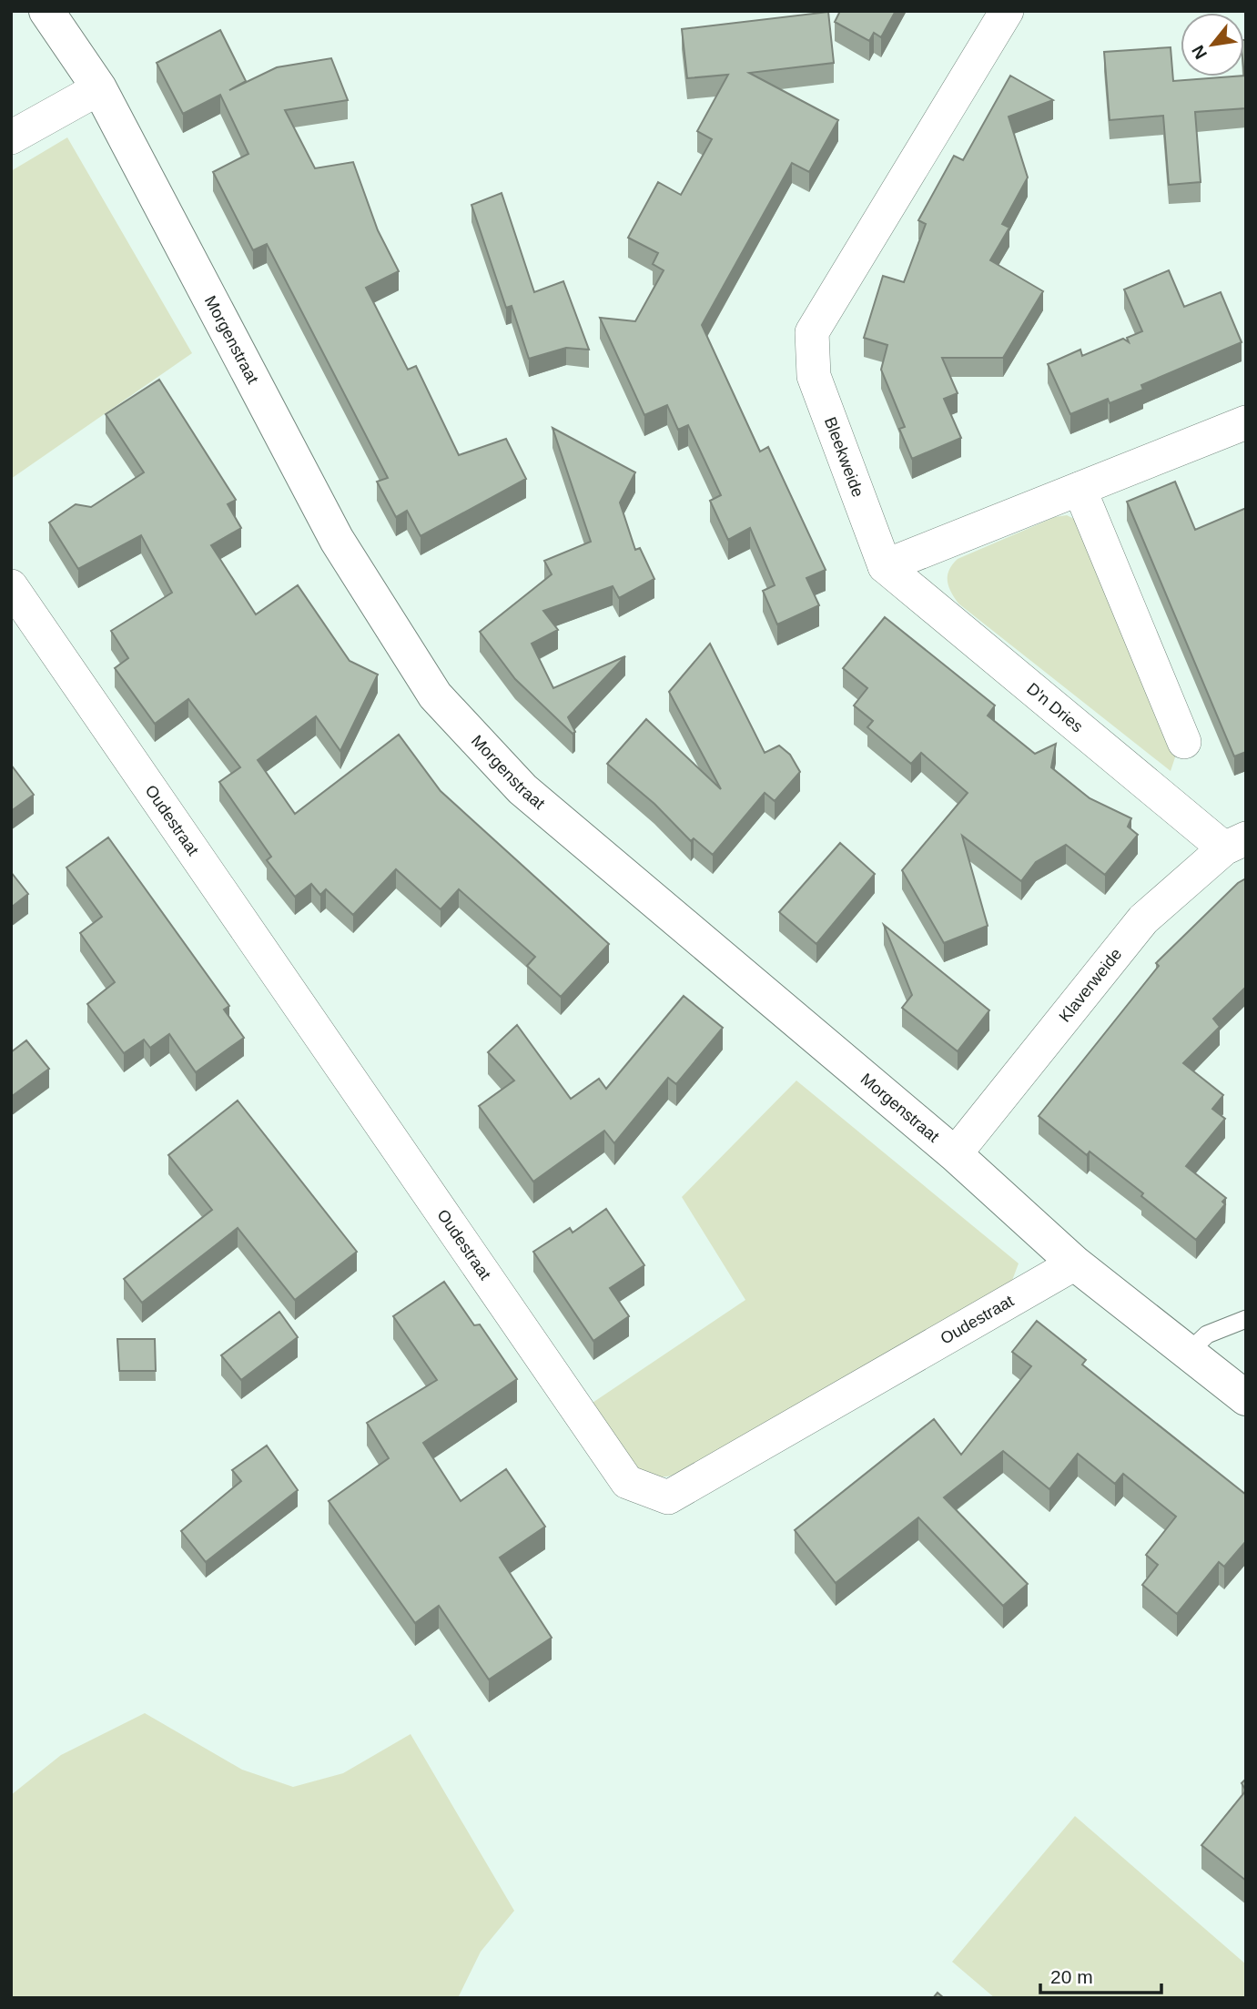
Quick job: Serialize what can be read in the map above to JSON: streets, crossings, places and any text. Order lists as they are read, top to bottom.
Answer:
{
  "streets": {
    "street": [
      "Morgenstraat",
      "Bleekweide",
      "D'n Dries",
      "Oudestraat",
      "Klaverweide"
    ]
  },
  "crossings": [
    ["Morgenstraat", "Oudestraat"],
    ["Morgenstraat", "Klaverweide"],
    ["Bleekweide", "D'n Dries"],
    ["D'n Dries", "Klaverweide"]
  ],
  "scale_bar": "20 m",
  "north": "bottom left"
}
